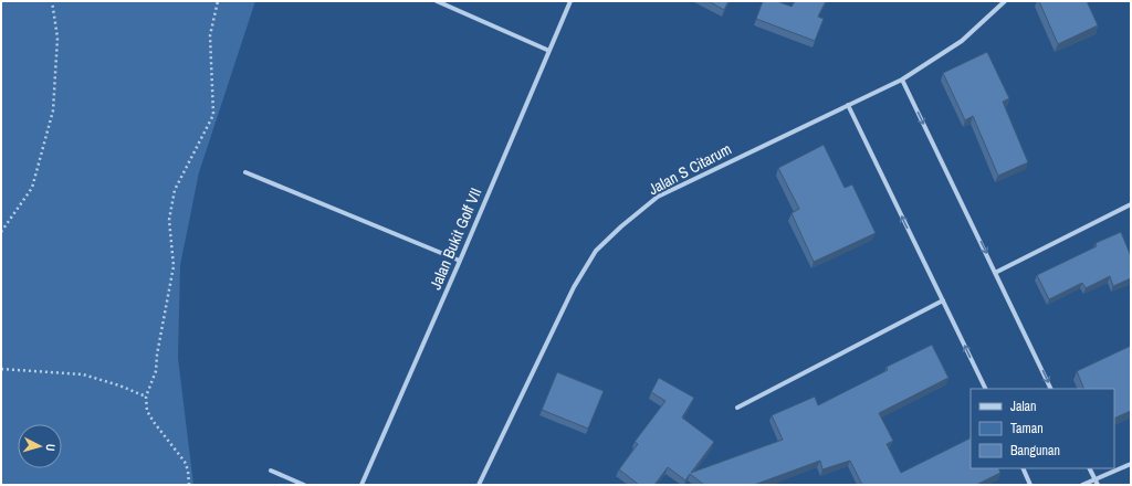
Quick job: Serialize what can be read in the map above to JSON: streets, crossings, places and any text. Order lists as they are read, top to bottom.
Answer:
{
  "streets": {
    "street": ["Jalan S Citarum", "Jalan Bukit Golf VII"]
  },
  "legend": ["Jalan", "Taman", "Bangunan"],
  "north": "right"
}
